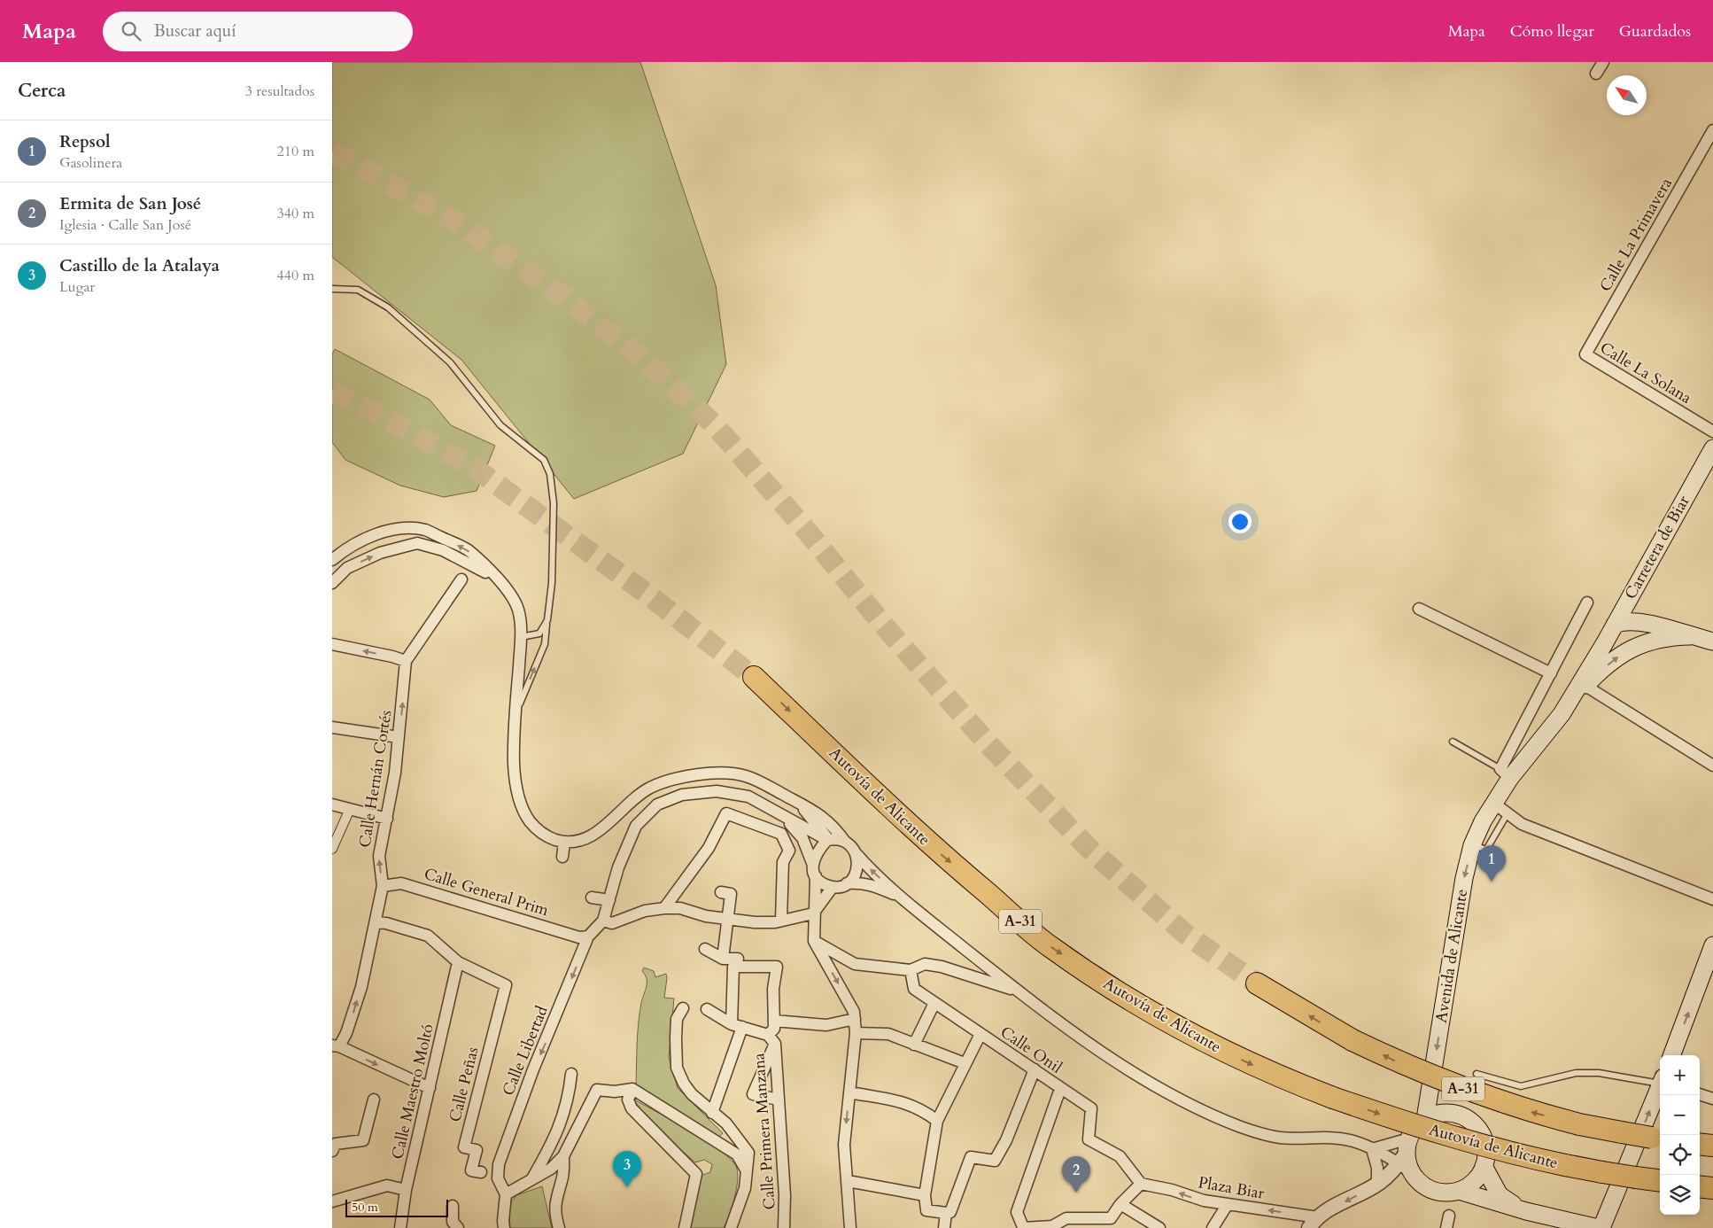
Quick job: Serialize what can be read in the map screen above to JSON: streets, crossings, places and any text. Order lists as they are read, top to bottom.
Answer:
{
  "streets": {
    "highway": ["Autovía de Alicante", "A-31"],
    "main road": ["Carretera de Biar", "Avenida de Alicante"],
    "street": [
      "Calle La Primavera",
      "Calle La Solana",
      "Calle Hernán Cortés",
      "Calle General Prim",
      "Calle Onil",
      "Calle Libertad",
      "Calle Peñas",
      "Calle Maestro Moltó",
      "Calle Primera Manzana",
      "Plaza Biar"
    ]
  },
  "crossings": [
    ["Calle La Primavera", "Calle La Solana"],
    ["Carretera de Biar", "Avenida de Alicante"],
    ["Calle Hernán Cortés", "Calle General Prim"],
    ["Calle General Prim", "Calle Libertad"],
    ["Calle Onil", "Plaza Biar"],
    ["Calle Peñas", "Calle Maestro Moltó"]
  ],
  "one_way": ["Calle Hernán Cortés"],
  "scale_bar": "50 m",
  "north": "top left",
  "page": {
    "header": "Mapa",
    "search": "Buscar aquí",
    "nav": ["Mapa", "Cómo llegar", "Guardados"],
    "heading": ["Cerca", "3 resultados"],
    "list": [
      {
        "mark": "1",
        "name": "Repsol",
        "note": "Gasolinera",
        "value": "210 m"
      },
      {
        "mark": "2",
        "name": "Ermita de San José",
        "note": "Iglesia · Calle San José",
        "value": "340 m"
      },
      {
        "mark": "3",
        "name": "Castillo de la Atalaya",
        "note": "Lugar",
        "value": "440 m"
      }
    ],
    "pins": ["1", "3", "2"],
    "map_buttons": ["+", "−"],
    "scale": "50 m"
  }
}
